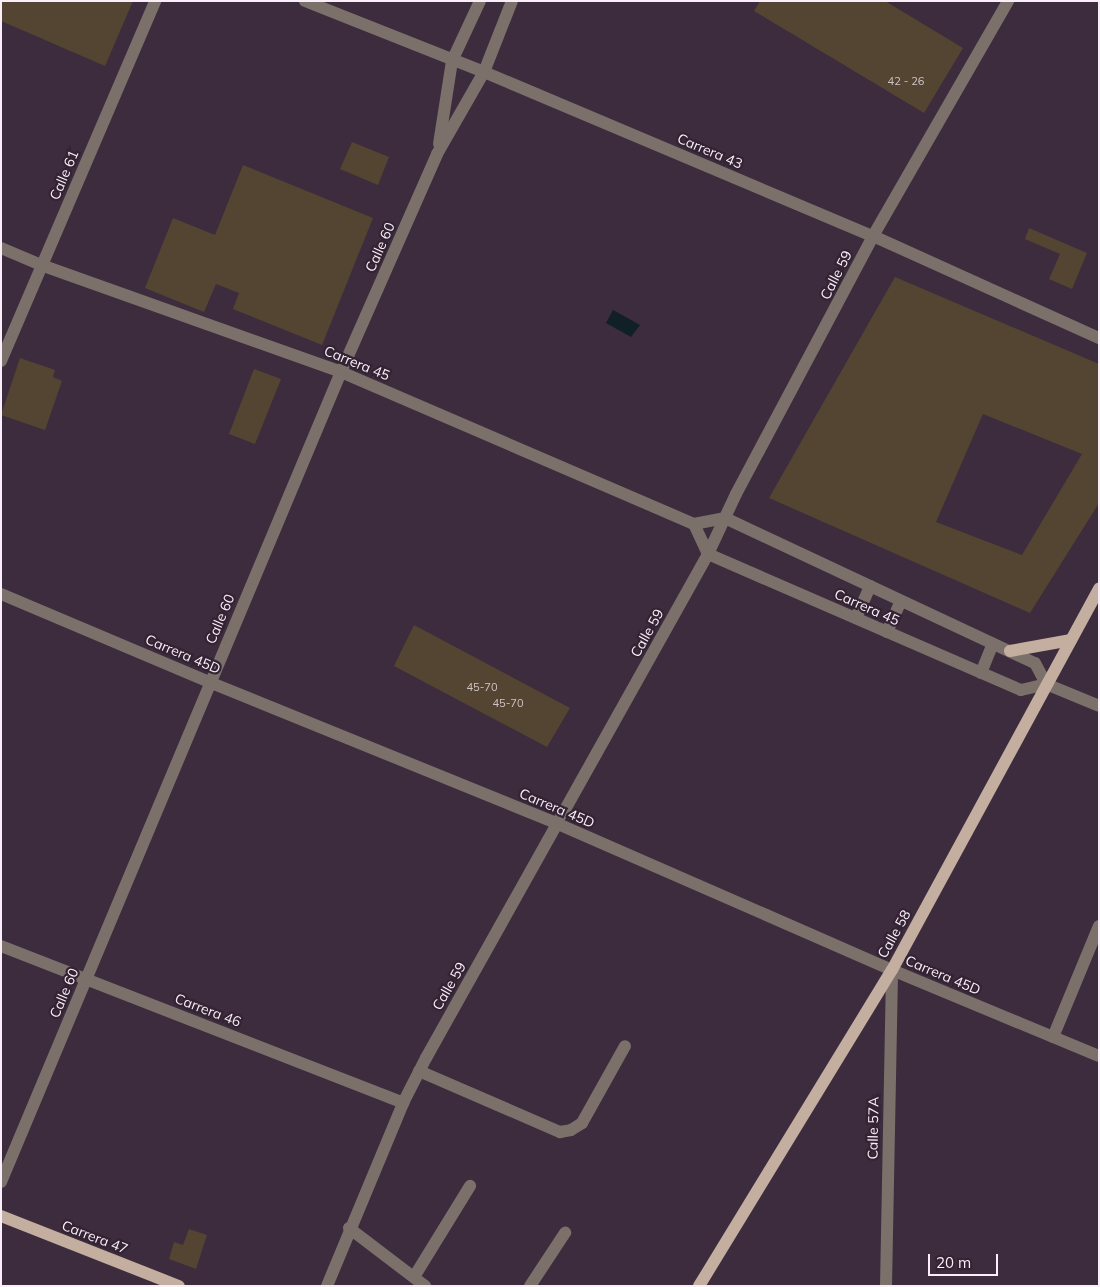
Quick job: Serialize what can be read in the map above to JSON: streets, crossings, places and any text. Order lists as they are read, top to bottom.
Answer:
{
  "streets": {
    "main road": ["Calle 58", "Carrera 47"],
    "street": [
      "Carrera 43",
      "Calle 61",
      "Calle 60",
      "Calle 59",
      "Carrera 45",
      "Carrera 45D",
      "Carrera 46",
      "Calle 57A"
    ]
  },
  "crossings": [
    ["Carrera 43", "Calle 60"],
    ["Carrera 43", "Calle 59"],
    ["Calle 61", "Carrera 45"],
    ["Calle 60", "Carrera 45"],
    ["Calle 60", "Carrera 45D"],
    ["Calle 60", "Carrera 46"],
    ["Calle 59", "Carrera 45"],
    ["Calle 59", "Carrera 45D"],
    ["Calle 59", "Carrera 46"],
    ["Carrera 45", "Calle 58"],
    ["Carrera 45D", "Calle 58"],
    ["Carrera 45D", "Calle 57A"],
    ["Calle 58", "Calle 57A"]
  ],
  "house_numbers": ["42 - 26", "45-70", "45-70"],
  "scale_bar": "20 m"
}
